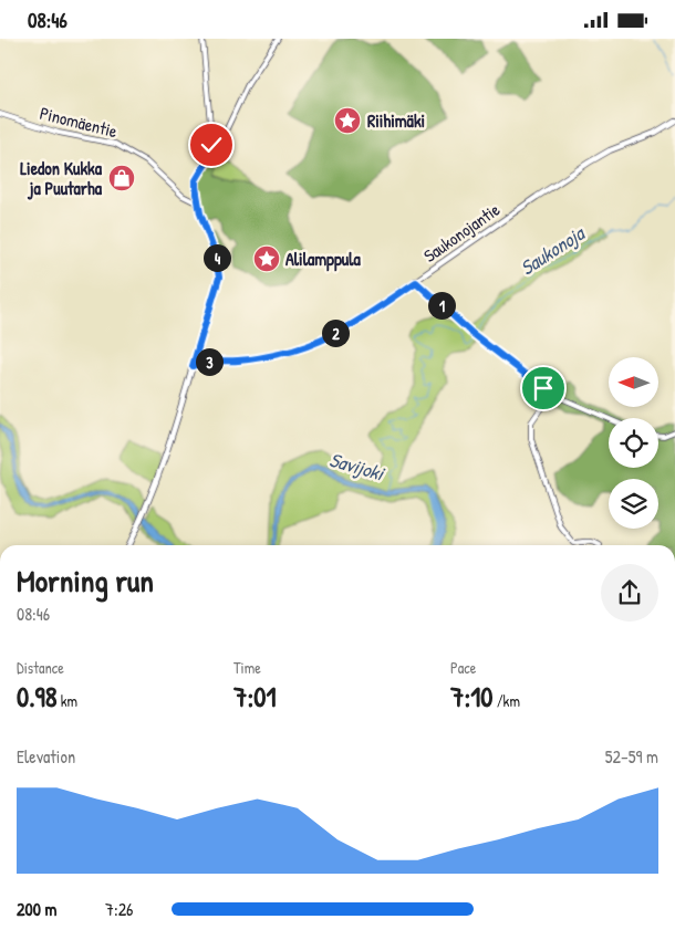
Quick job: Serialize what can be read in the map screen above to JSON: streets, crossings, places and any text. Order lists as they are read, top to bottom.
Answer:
{
  "streets": {
    "street": ["Pinomäentie", "Saukonojantie"]
  },
  "water": ["Saukonoja", "Savijoki"],
  "places": {
    "place": ["Riihimäki", "Alilamppula"],
    "shop": ["Liedon Kukka ja Puutarha"]
  },
  "north": "left",
  "page": {
    "status": "08:46",
    "pins": [
      "4",
      "1",
      "2",
      "3"
    ],
    "heading": ["Morning run", "08:46"],
    "stats": [
      ["Distance", "0.98 km"],
      ["Time", "7:01"],
      ["Pace", "7:10 /km"]
    ],
    "chart": ["Elevation", "52–59 m"],
    "list": [
      {
        "name": "200 m",
        "note": "7:26"
      }
    ]
  }
}
